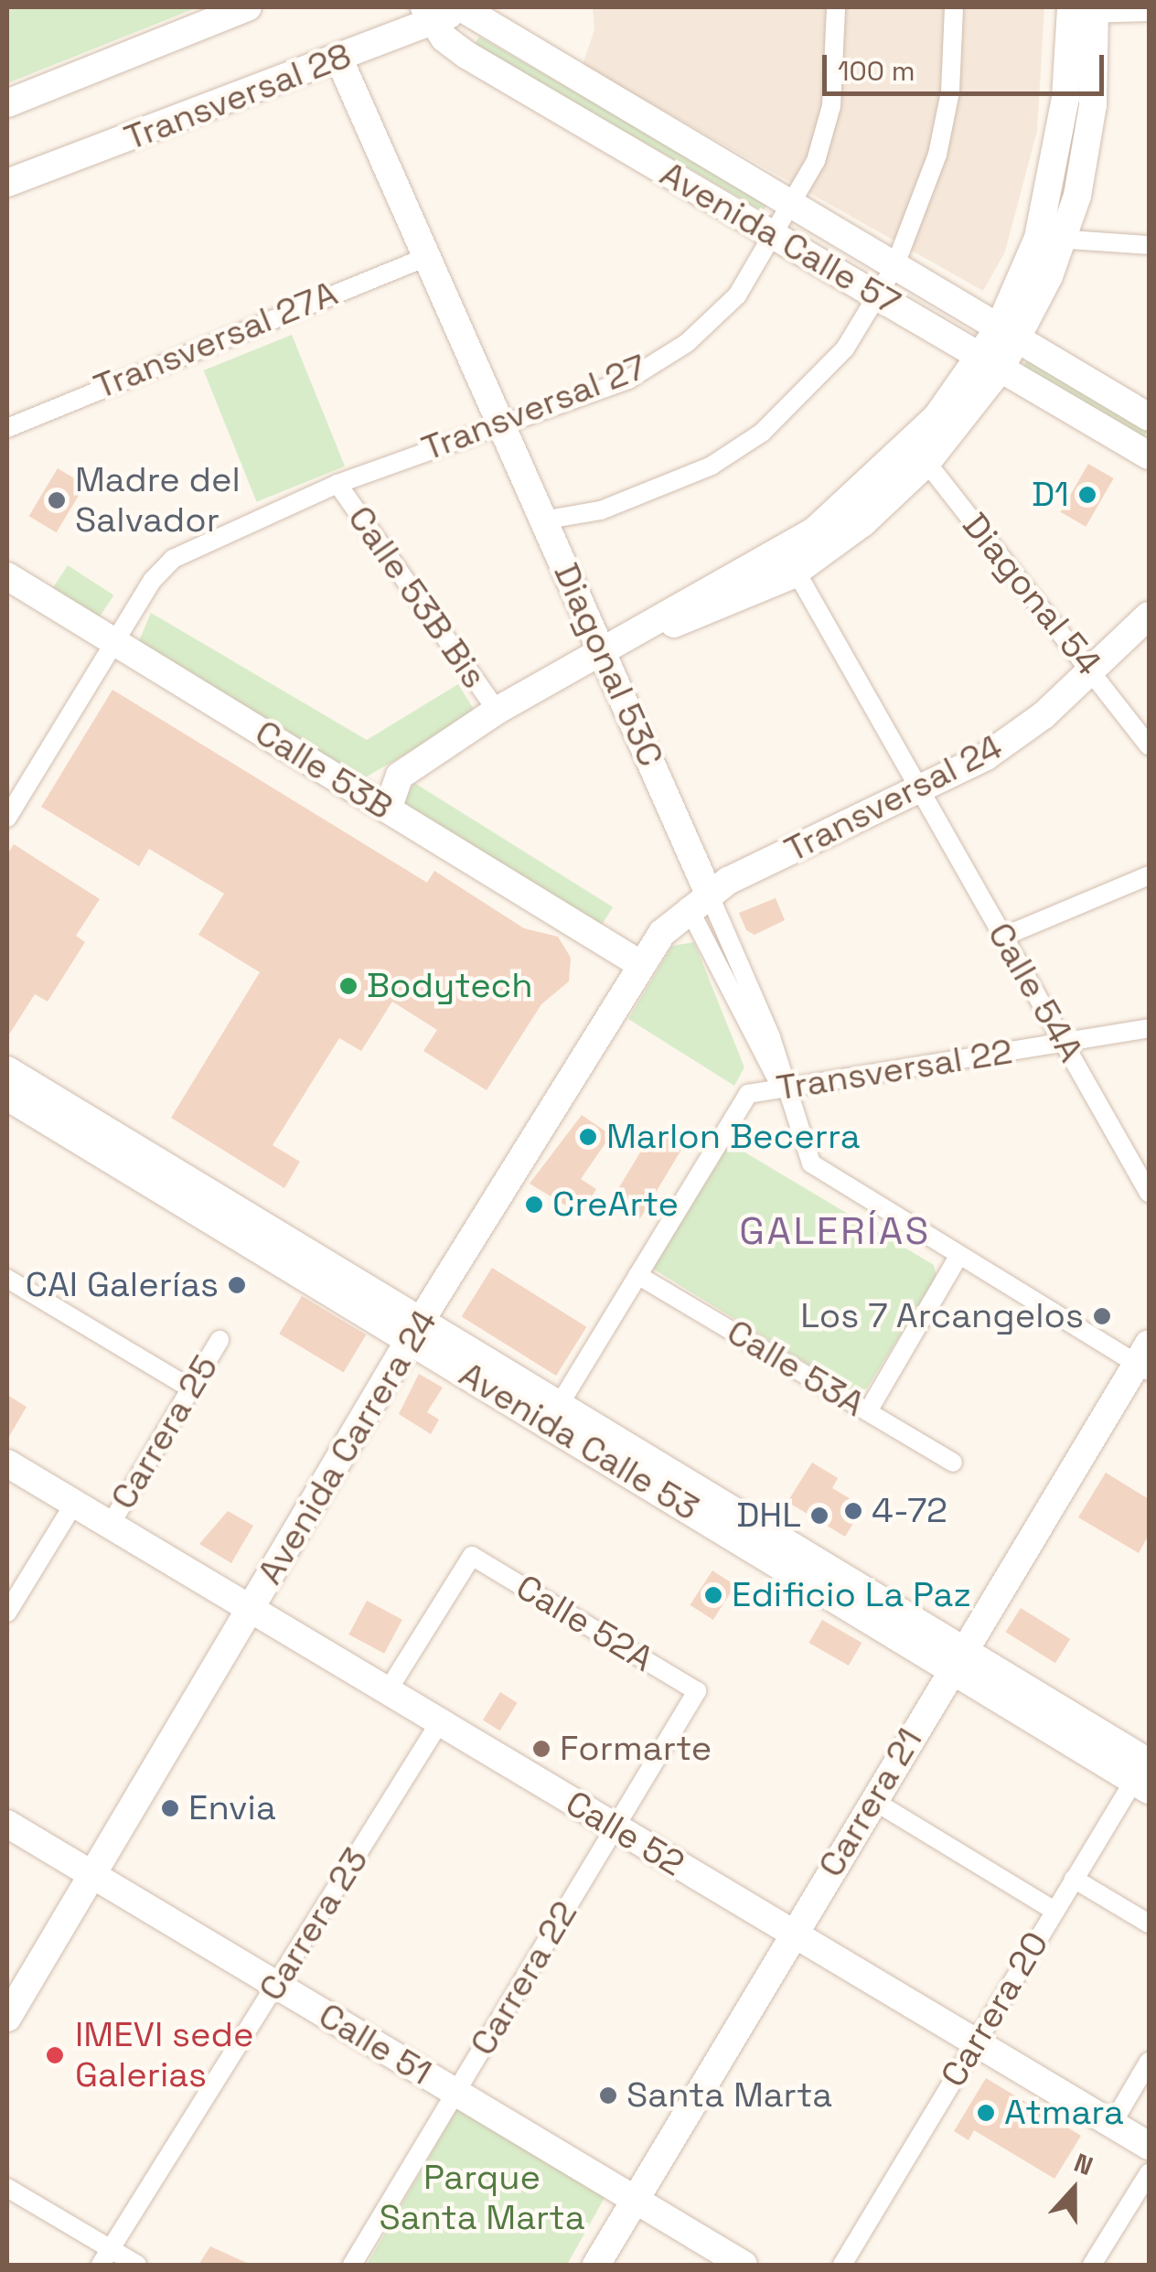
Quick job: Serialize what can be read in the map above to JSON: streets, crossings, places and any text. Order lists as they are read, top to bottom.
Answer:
{
  "streets": {
    "main road": [
      "Transversal 28",
      "Avenida Calle 57",
      "Diagonal 53C",
      "Calle 53B",
      "Transversal 24",
      "Avenida Calle 53",
      "Avenida Carrera 24",
      "Carrera 21",
      "Calle 52",
      "Calle 51"
    ],
    "street": [
      "Transversal 27A",
      "Transversal 27",
      "Diagonal 54",
      "Calle 53B Bis",
      "Calle 54A",
      "Transversal 22",
      "Calle 53A",
      "Carrera 25",
      "Calle 52A",
      "Carrera 23",
      "Carrera 22",
      "Carrera 20"
    ]
  },
  "crossings": [
    ["Transversal 28", "Avenida Calle 57"],
    ["Transversal 28", "Diagonal 53C"],
    ["Avenida Calle 57", "Transversal 27"],
    ["Transversal 27A", "Diagonal 53C"],
    ["Transversal 27", "Calle 53B Bis"],
    ["Transversal 27", "Diagonal 53C"],
    ["Transversal 27", "Calle 53B"],
    ["Diagonal 54", "Transversal 24"],
    ["Diagonal 53C", "Transversal 24"],
    ["Diagonal 53C", "Transversal 22"],
    ["Diagonal 53C", "Avenida Carrera 24"],
    ["Diagonal 53C", "Carrera 21"],
    ["Calle 53B", "Avenida Carrera 24"],
    ["Transversal 24", "Calle 54A"],
    ["Transversal 24", "Avenida Carrera 24"],
    ["Calle 54A", "Transversal 22"],
    ["Transversal 22", "Calle 53A"],
    ["Carrera 25", "Calle 52"],
    ["Avenida Calle 53", "Avenida Carrera 24"],
    ["Avenida Calle 53", "Carrera 21"],
    ["Avenida Calle 53", "Carrera 20"],
    ["Avenida Carrera 24", "Calle 52"],
    ["Avenida Carrera 24", "Calle 51"],
    ["Calle 52A", "Calle 52"],
    ["Calle 52A", "Carrera 22"],
    ["Carrera 21", "Calle 52"],
    ["Carrera 21", "Calle 51"],
    ["Calle 52", "Carrera 23"],
    ["Calle 52", "Carrera 22"],
    ["Calle 52", "Carrera 20"],
    ["Carrera 23", "Calle 51"],
    ["Carrera 22", "Calle 51"]
  ],
  "districts": ["GALERÍAS"],
  "parks": ["Parque Santa Marta"],
  "places": [
    "D1",
    "Madre del Salvador",
    "Bodytech",
    "Marlon Becerra",
    "CreArte",
    "CAI Galerías",
    "Los 7 Arcangelos",
    "4-72",
    "DHL",
    "Edificio La Paz",
    "Formarte",
    "Envia",
    "IMEVI sede Galerias",
    "Santa Marta",
    "Atmara"
  ],
  "scale_bar": "100 m",
  "north": "top"
}
